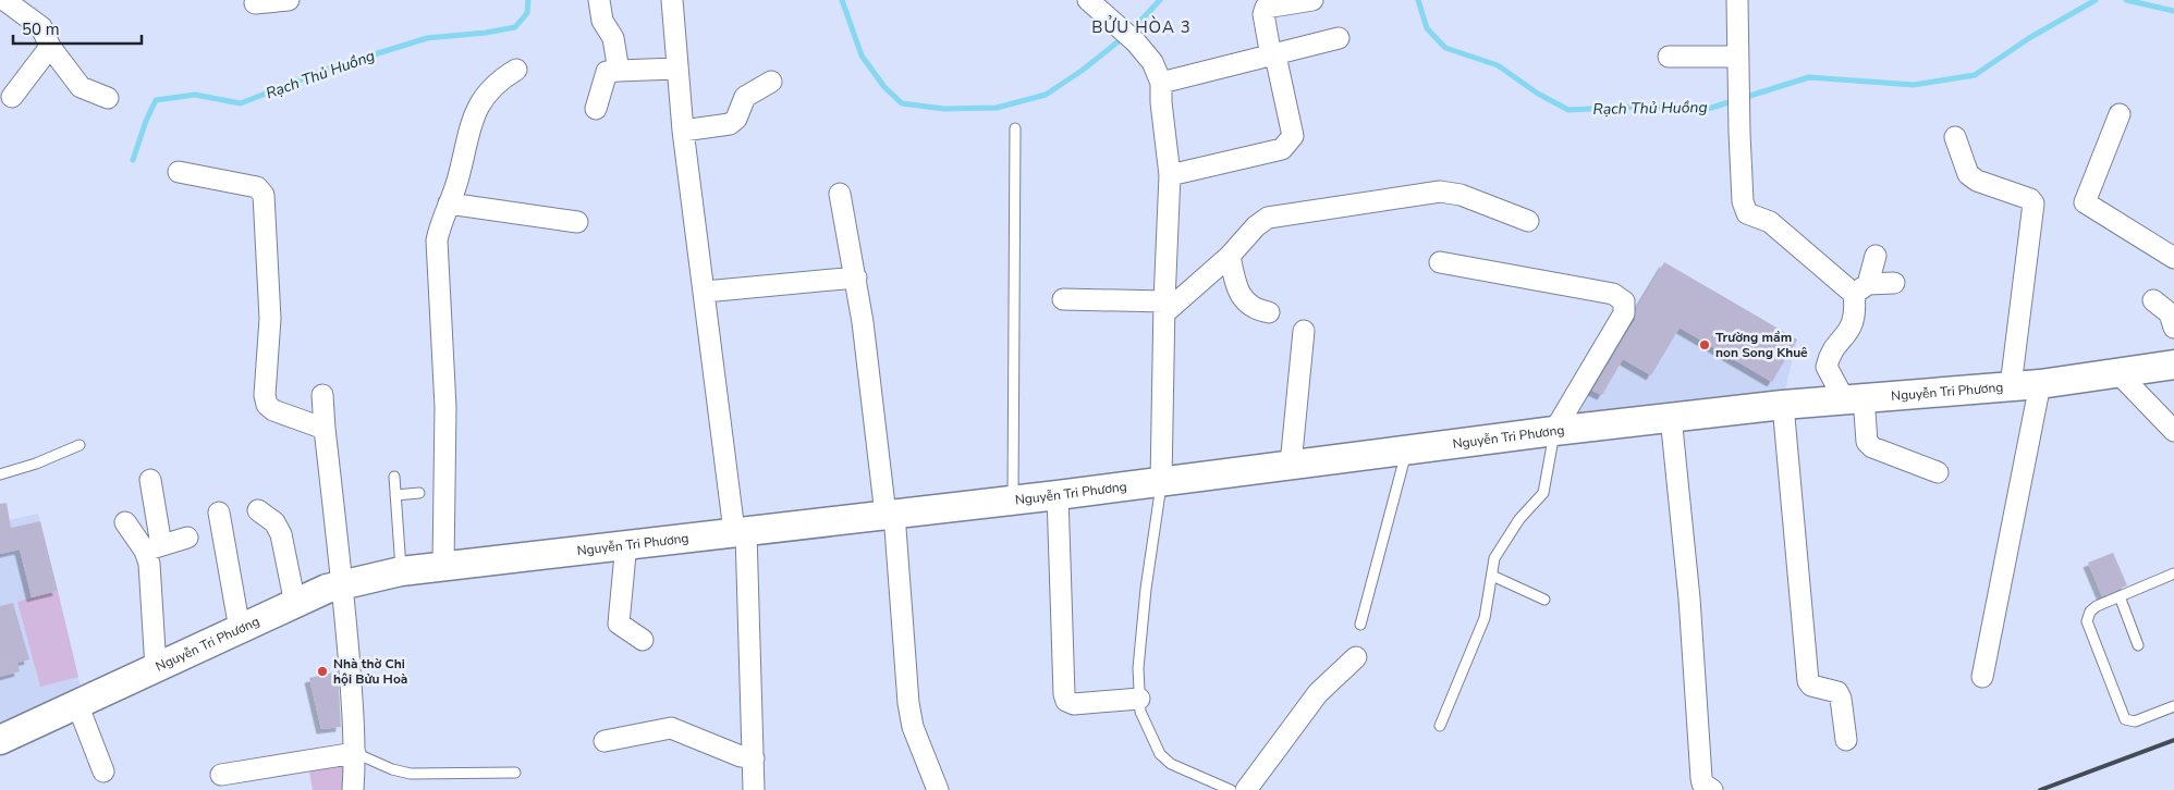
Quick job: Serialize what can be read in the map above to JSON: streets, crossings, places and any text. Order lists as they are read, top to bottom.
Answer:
{
  "streets": {
    "main road": ["Nguyễn Tri Phương"]
  },
  "districts": ["BỬU HÒA 3"],
  "water": ["Rạch Thủ Huồng"],
  "places": ["Trường mầm non Song Khuê", "Nhà thờ Chi hội Bửu Hoà"],
  "scale_bar": "50 m"
}
